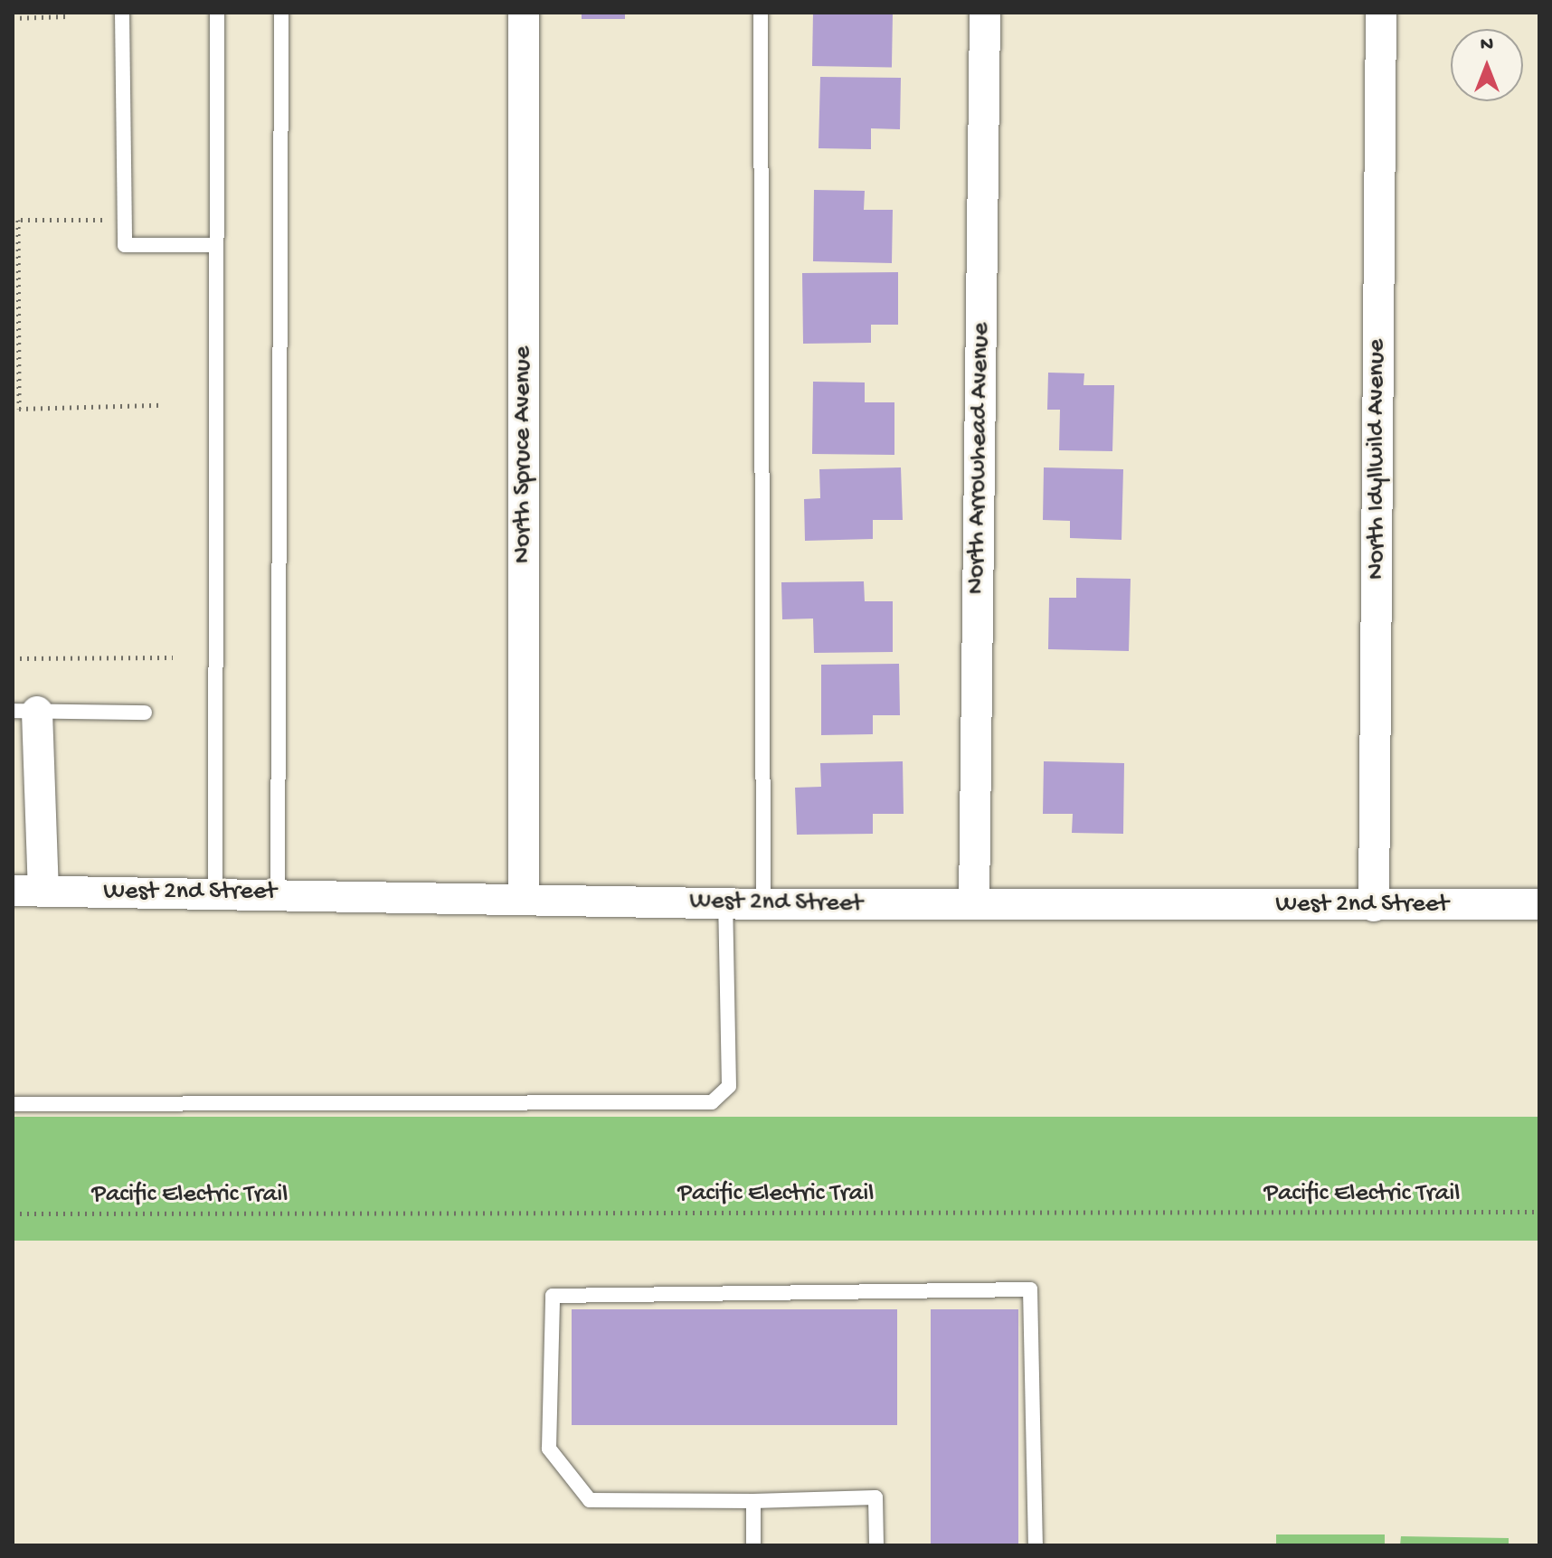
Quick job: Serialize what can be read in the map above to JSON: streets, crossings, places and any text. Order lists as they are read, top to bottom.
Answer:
{
  "streets": {
    "street": [
      "North Spruce Avenue",
      "North Arrowhead Avenue",
      "North Idyllwild Avenue",
      "West 2nd Street"
    ],
    "path": ["Pacific Electric Trail"]
  },
  "crossings": [
    ["North Spruce Avenue", "West 2nd Street"],
    ["North Arrowhead Avenue", "West 2nd Street"],
    ["North Idyllwild Avenue", "West 2nd Street"]
  ],
  "north": "top"
}
